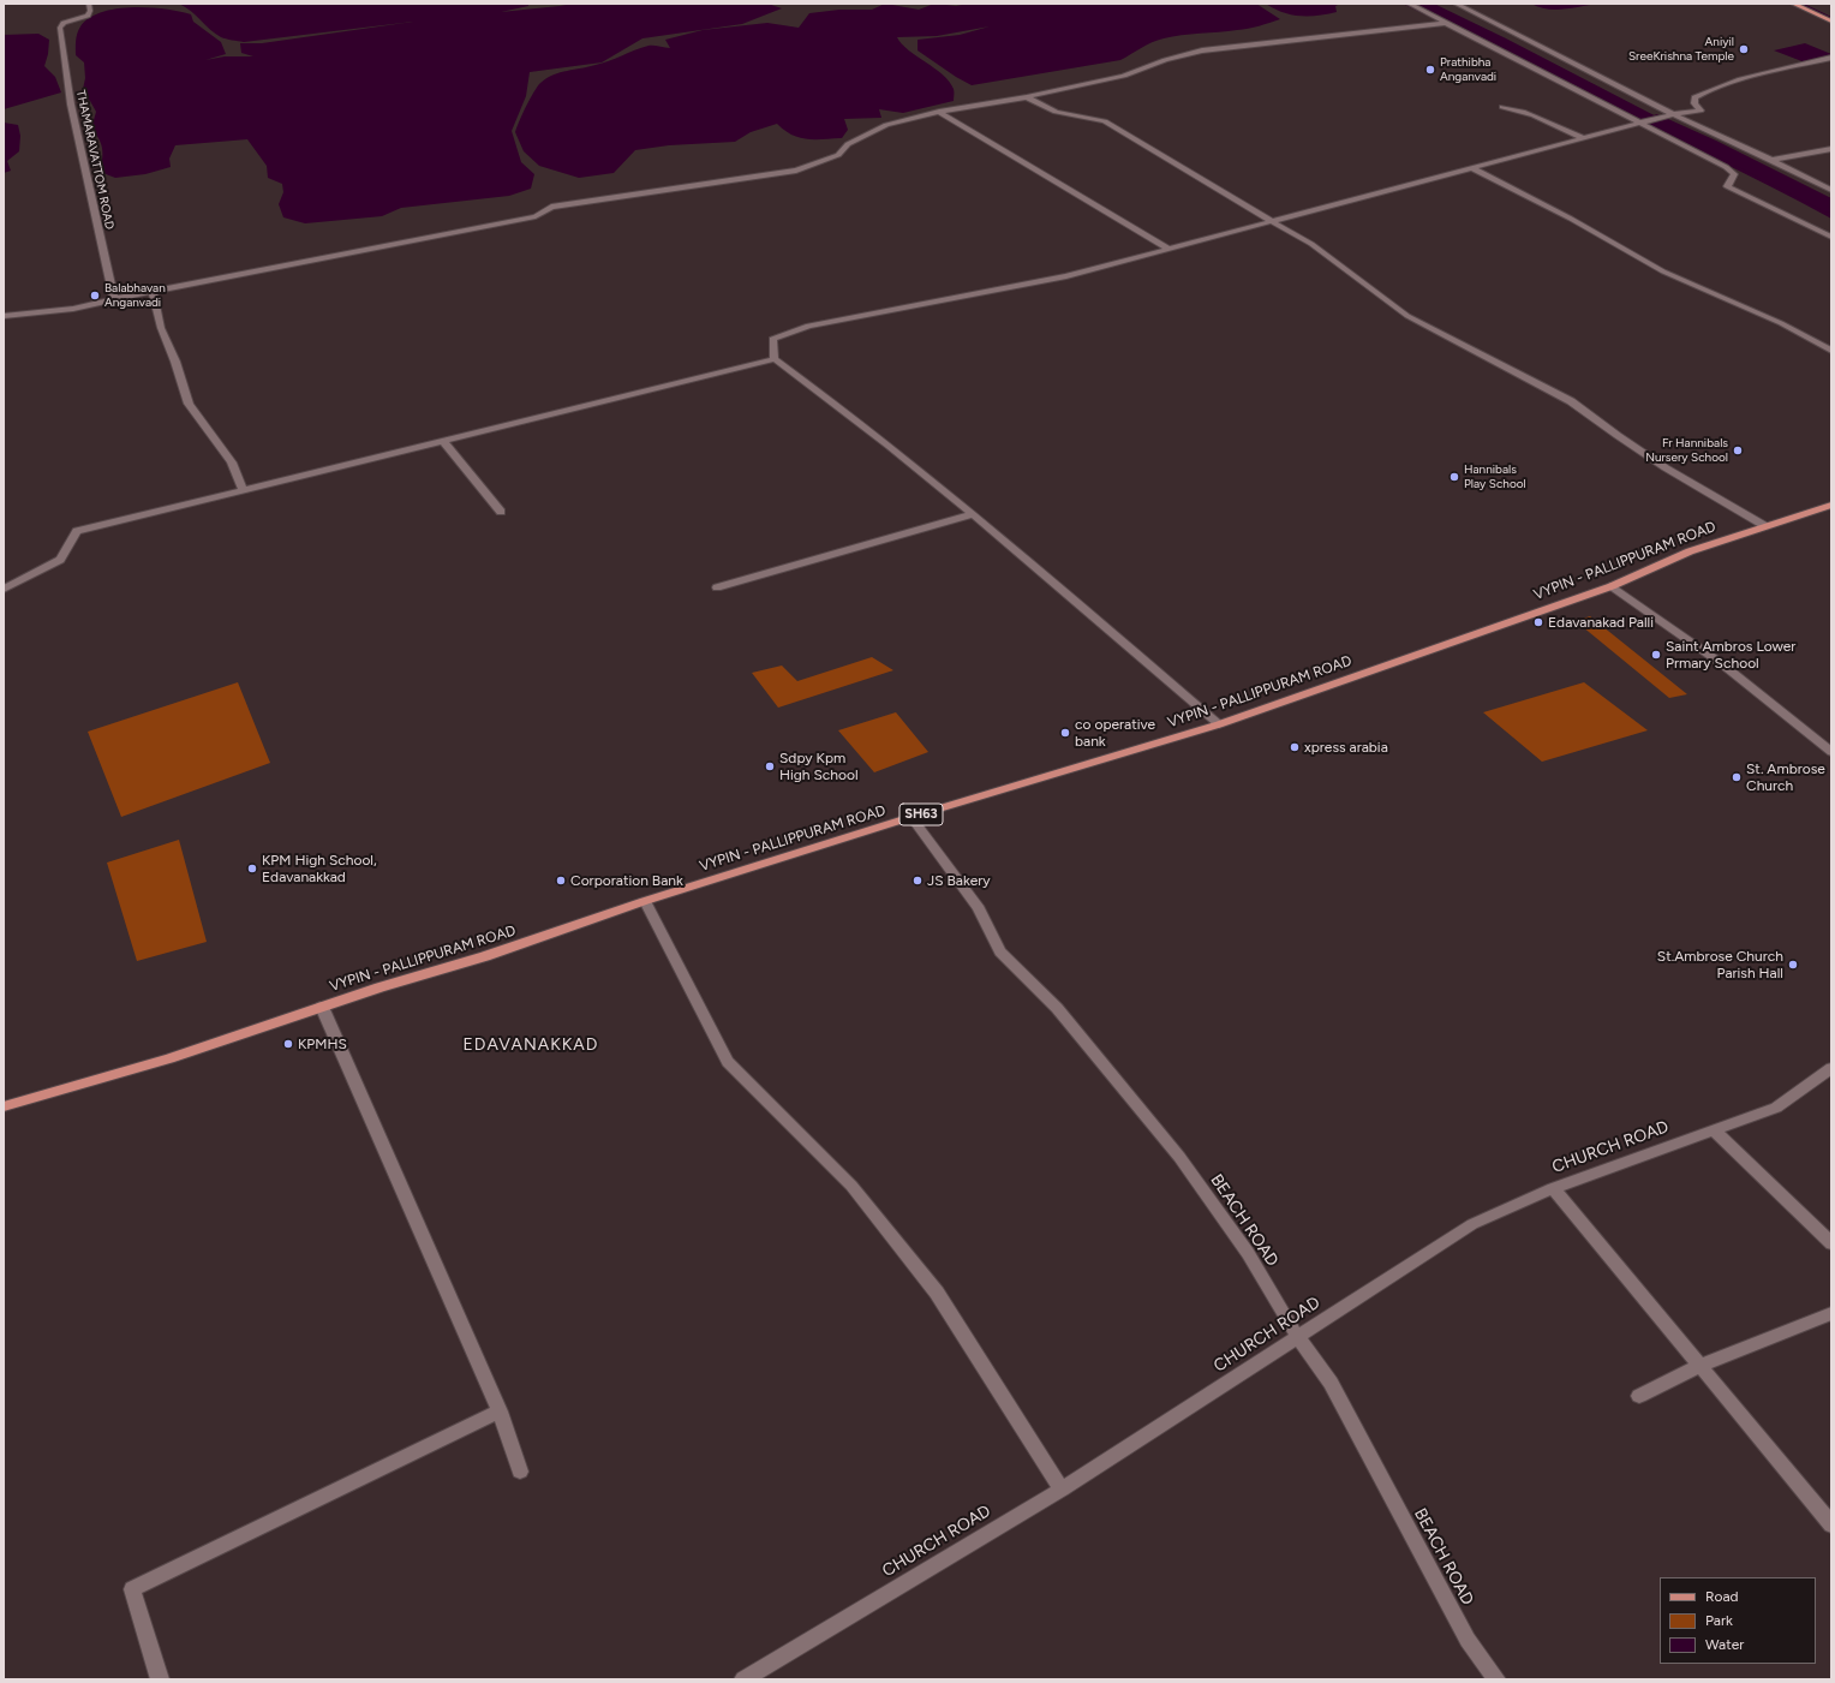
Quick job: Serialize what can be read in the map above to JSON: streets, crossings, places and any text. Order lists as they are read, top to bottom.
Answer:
{
  "streets": {
    "main road": ["VYPIN - PALLIPPURAM ROAD", "SH63"],
    "street": ["THAMARAVATTOM ROAD", "CHURCH ROAD", "BEACH ROAD"]
  },
  "crossings": [
    ["VYPIN - PALLIPPURAM ROAD", "BEACH ROAD"],
    ["CHURCH ROAD", "BEACH ROAD"]
  ],
  "districts": ["EDAVANAKKAD"],
  "places": [
    "Aniyil SreeKrishna Temple",
    "Prathibha Anganvadi",
    "Balabhavan Anganvadi",
    "Fr Hannibals Nursery School",
    "Hannibals Play School",
    "Edavanakad Palli",
    "Saint Ambros Lower Prmary School",
    "co operative bank",
    "xpress arabia",
    "Sdpy Kpm High School",
    "St. Ambrose Church",
    "KPM High School, Edavanakkad",
    "Corporation Bank",
    "JS Bakery",
    "St.Ambrose Church Parish Hall",
    "KPMHS"
  ],
  "legend": ["Road", "Park", "Water"]
}
